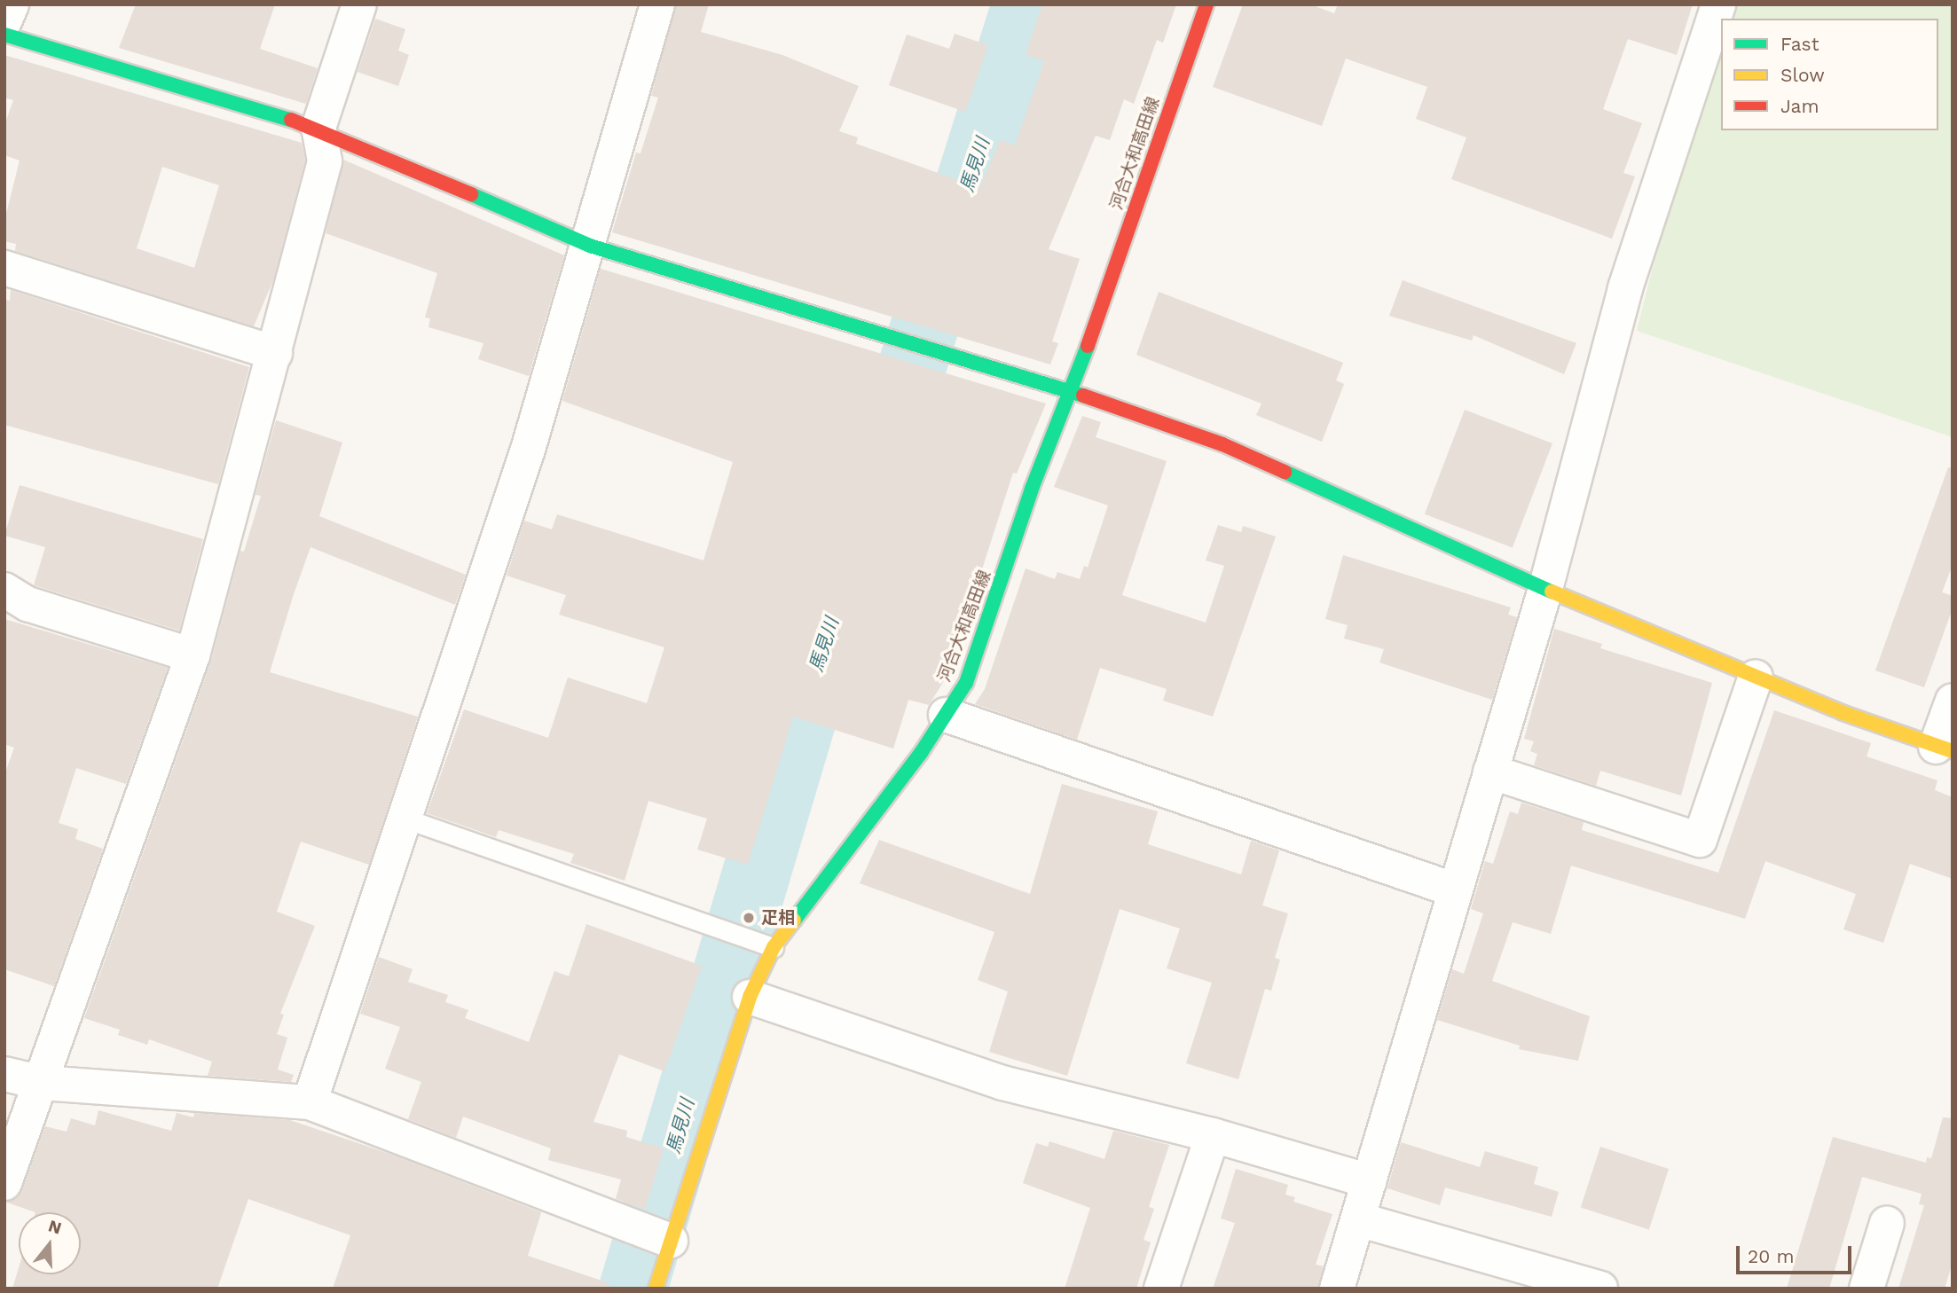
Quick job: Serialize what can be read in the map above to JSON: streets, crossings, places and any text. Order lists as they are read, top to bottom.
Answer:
{
  "streets": {
    "street": ["河合大和高田線"]
  },
  "water": ["馬見川"],
  "places": ["疋相"],
  "legend": ["Fast", "Slow", "Jam"],
  "scale_bar": "20 m",
  "north": "top"
}
